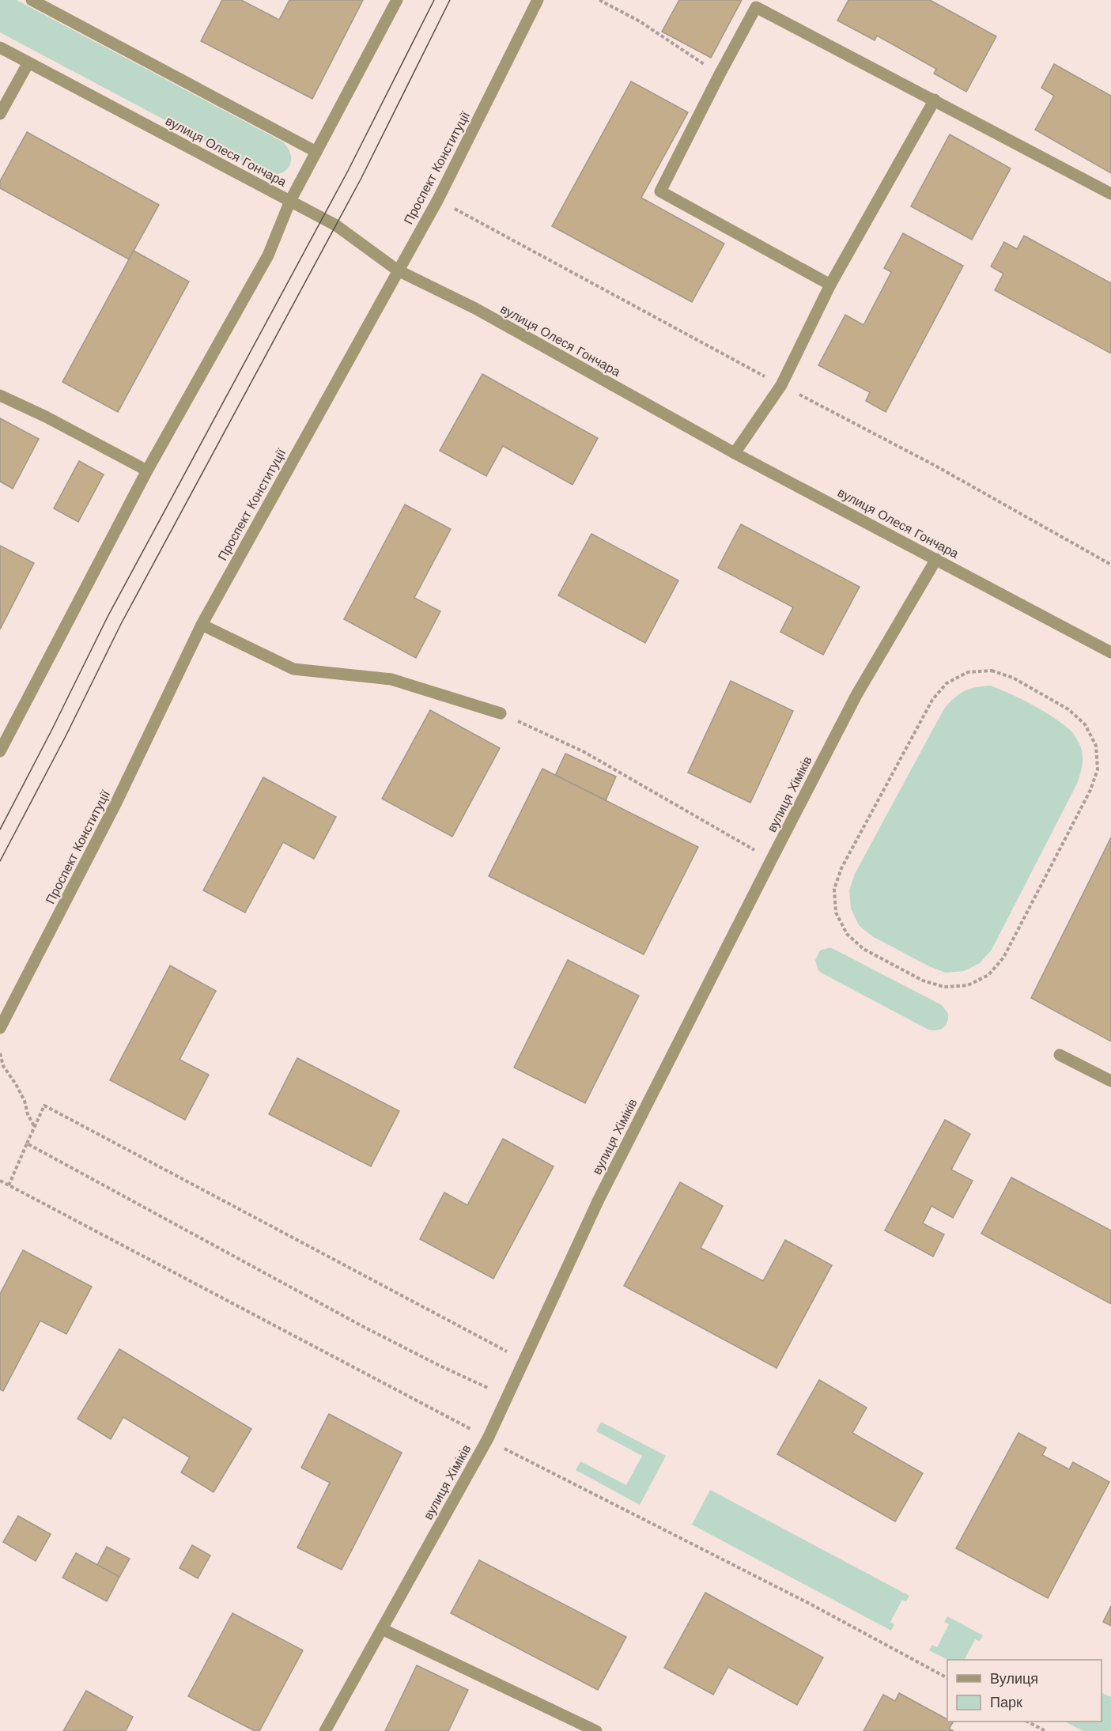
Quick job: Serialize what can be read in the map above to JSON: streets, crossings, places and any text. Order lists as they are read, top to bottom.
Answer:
{
  "streets": {
    "street": ["вулиця Олеся Гончара", "Проспект Конституції", "вулиця Хіміків"]
  },
  "crossings": [
    ["вулиця Олеся Гончара", "Проспект Конституції"],
    ["вулиця Олеся Гончара", "вулиця Хіміків"]
  ],
  "legend": ["Вулиця", "Парк"]
}
